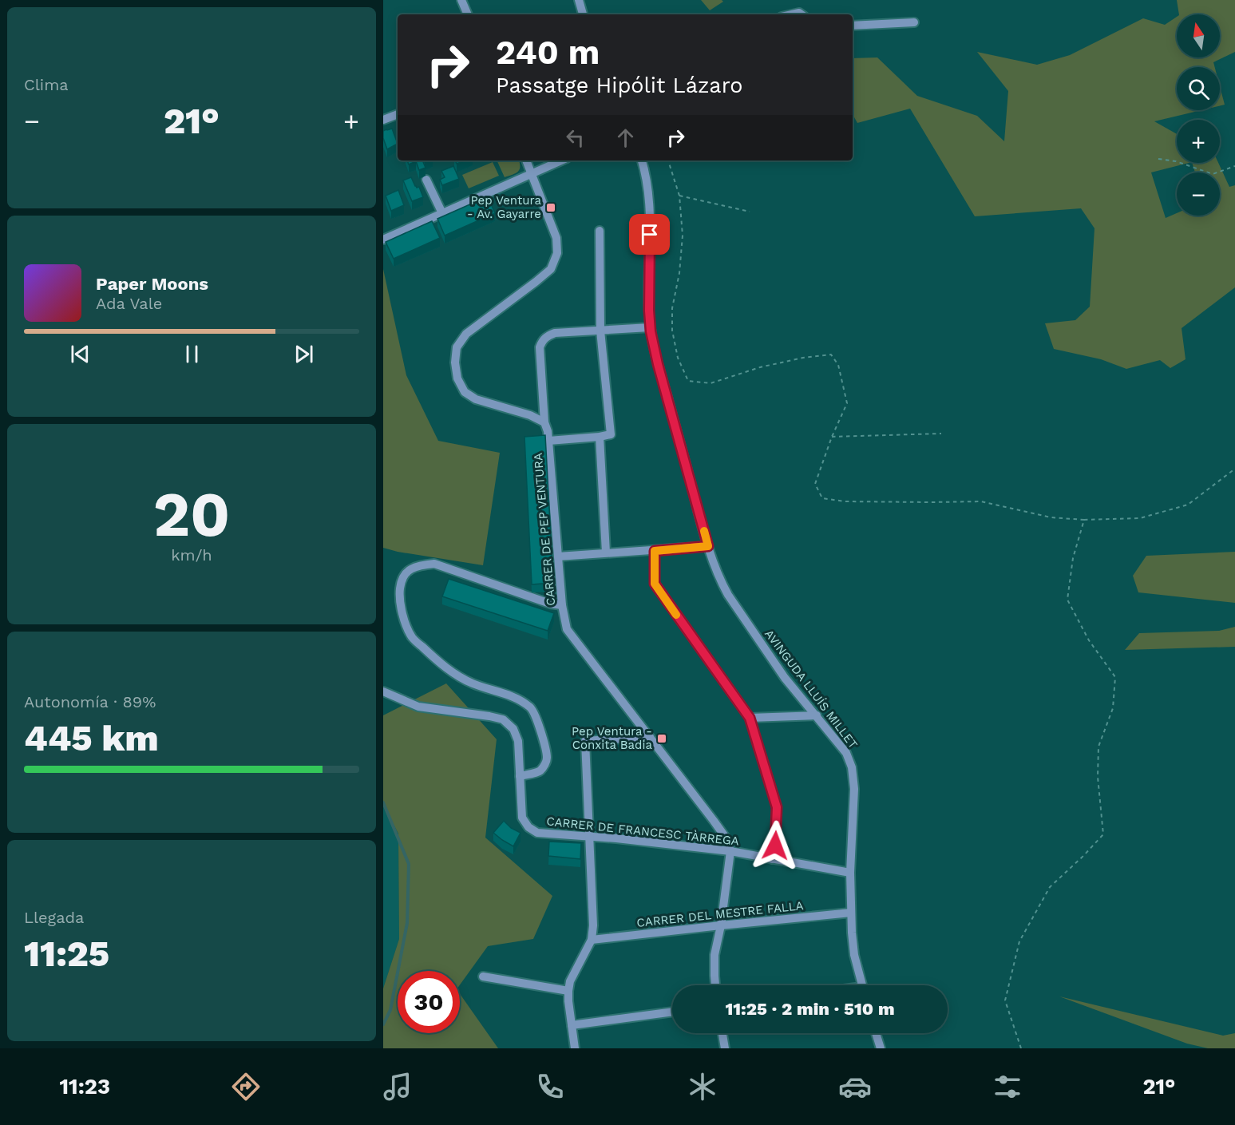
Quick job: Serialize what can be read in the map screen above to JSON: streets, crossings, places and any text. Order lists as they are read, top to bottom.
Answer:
{
  "streets": {
    "street": [
      "CARRER DE PEP VENTURA",
      "AVINGUDA LLUÍS MILLET",
      "CARRER DE FRANCESC TÀRREGA",
      "CARRER DEL MESTRE FALLA"
    ]
  },
  "crossings": [
    ["CARRER DE PEP VENTURA", "CARRER DE FRANCESC TÀRREGA"],
    ["AVINGUDA LLUÍS MILLET", "CARRER DE FRANCESC TÀRREGA"],
    ["AVINGUDA LLUÍS MILLET", "CARRER DEL MESTRE FALLA"]
  ],
  "places": {
    "transit": ["Pep Ventura - Av. Gayarre", "Pep Ventura - Conxita Badia"]
  },
  "north": "top",
  "page": {
    "tile": [
      "Clima",
      ["20", "km/h"],
      ["Autonomía · 89%", "445 km"],
      ["Llegada", "11:25"]
    ],
    "map_buttons": ["+", "−"],
    "turn": ["240 m", "Passatge Hipólit Lázaro"],
    "heat": ["−", "21°", "+"],
    "song": ["Paper Moons", "Ada Vale"],
    "limit": "30",
    "trip": "11:25 · 2 min · 510 m",
    "tabs": ["11:23", "21°"]
  }
}
